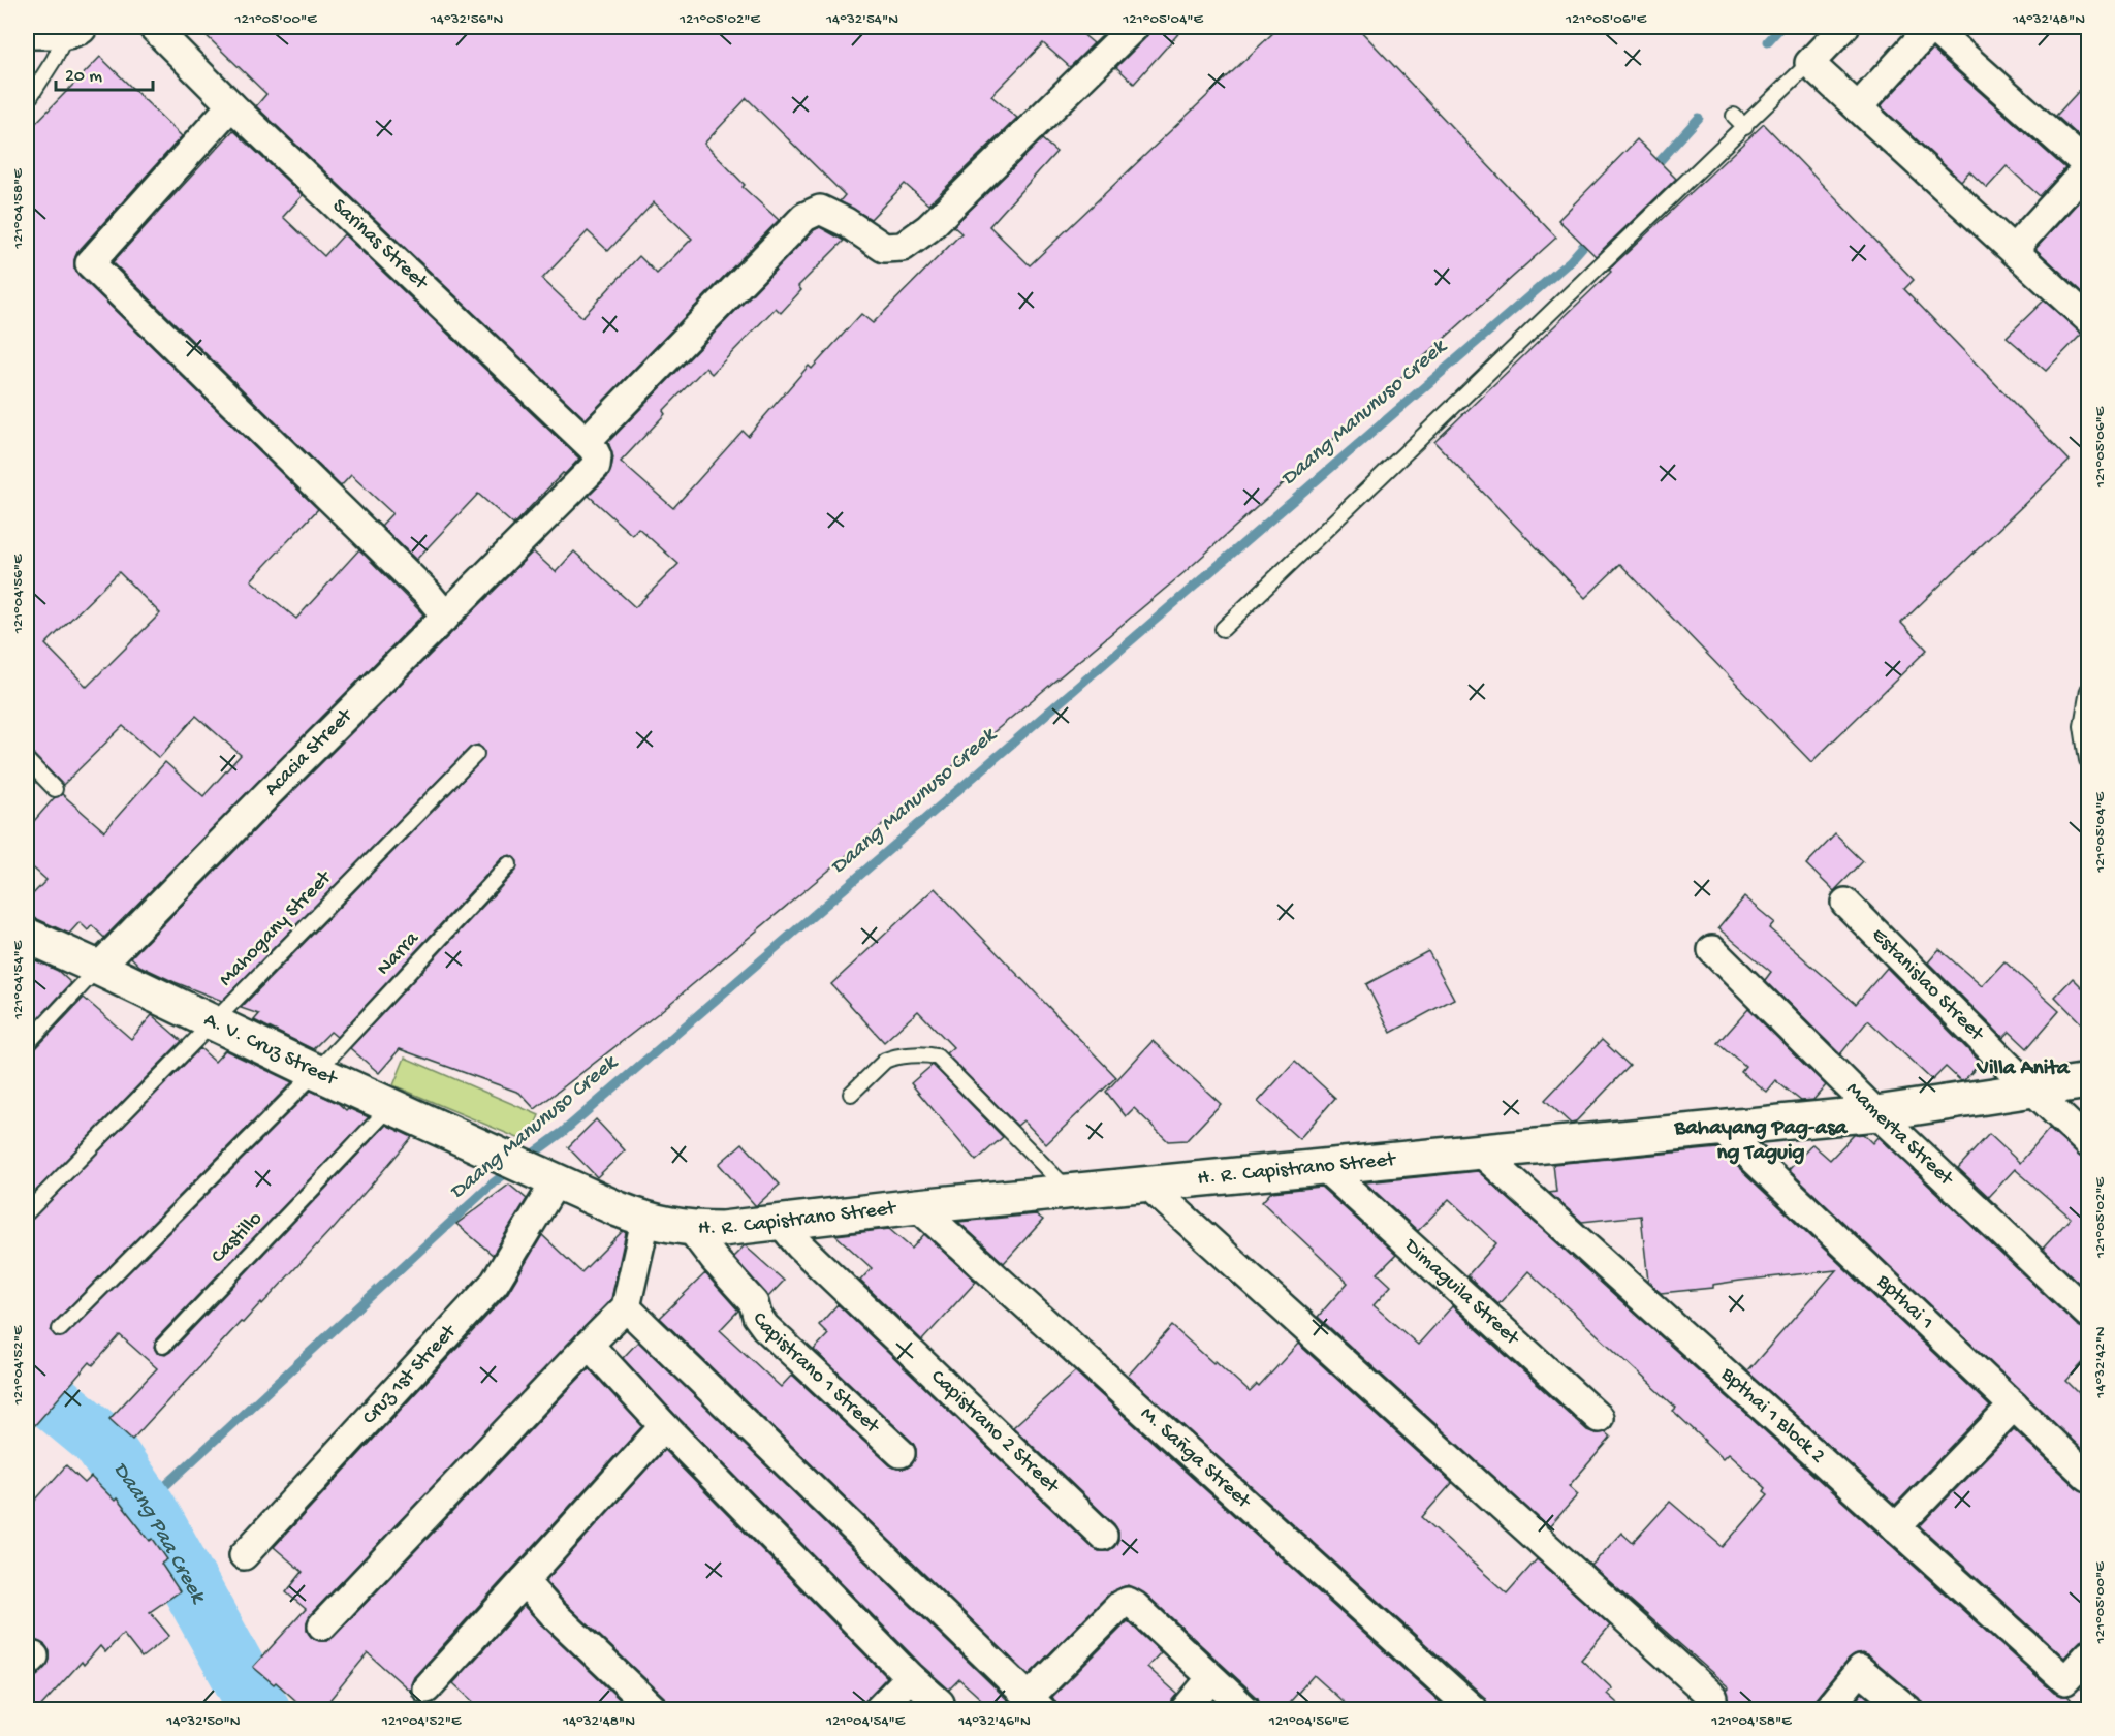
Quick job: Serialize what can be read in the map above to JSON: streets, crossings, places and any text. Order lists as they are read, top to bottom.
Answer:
{
  "streets": {
    "street": [
      "Sarinas Street",
      "Acacia Street",
      "Estanislao Street",
      "A. V. Cruz Street",
      "Mamerta Street",
      "H. R. Capistrano Street",
      "Dimaguila Street",
      "Bpthai 1",
      "Capistrano 1 Street",
      "Cruz 1st Street",
      "Bpthai 1 Block 2",
      "Capistrano 2 Street",
      "M. Sañga Street"
    ],
    "lane": ["Mahogany Street", "Narra", "Castillo"]
  },
  "crossings": [
    ["Sarinas Street", "Acacia Street"],
    ["Acacia Street", "A. V. Cruz Street"],
    ["Mahogany Street", "A. V. Cruz Street"],
    ["Narra", "A. V. Cruz Street"],
    ["Estanislao Street", "H. R. Capistrano Street"],
    ["A. V. Cruz Street", "H. R. Capistrano Street"],
    ["A. V. Cruz Street", "Castillo"],
    ["Mamerta Street", "H. R. Capistrano Street"],
    ["H. R. Capistrano Street", "Dimaguila Street"],
    ["H. R. Capistrano Street", "Bpthai 1"],
    ["H. R. Capistrano Street", "Capistrano 1 Street"],
    ["H. R. Capistrano Street", "Cruz 1st Street"],
    ["H. R. Capistrano Street", "Bpthai 1 Block 2"],
    ["H. R. Capistrano Street", "Capistrano 2 Street"],
    ["H. R. Capistrano Street", "M. Sañga Street"]
  ],
  "districts": ["Villa Anita", "Bahayang Pag-asa ng Taguig"],
  "water": ["Daang Manunuso Creek", "Daang Paa Creek"],
  "scale_bar": "20 m",
  "coordinates": [
    "121°05'00\"E",
    "14°32'56\"N",
    "121°05'02\"E",
    "14°32'54\"N",
    "121°05'04\"E",
    "121°05'06\"E",
    "14°32'48\"N",
    "121°04'58\"E",
    "121°04'56\"E",
    "121°04'54\"E",
    "14°32'42\"N",
    "121°04'52\"E",
    "14°32'50\"N",
    "14°32'46\"N"
  ]
}
